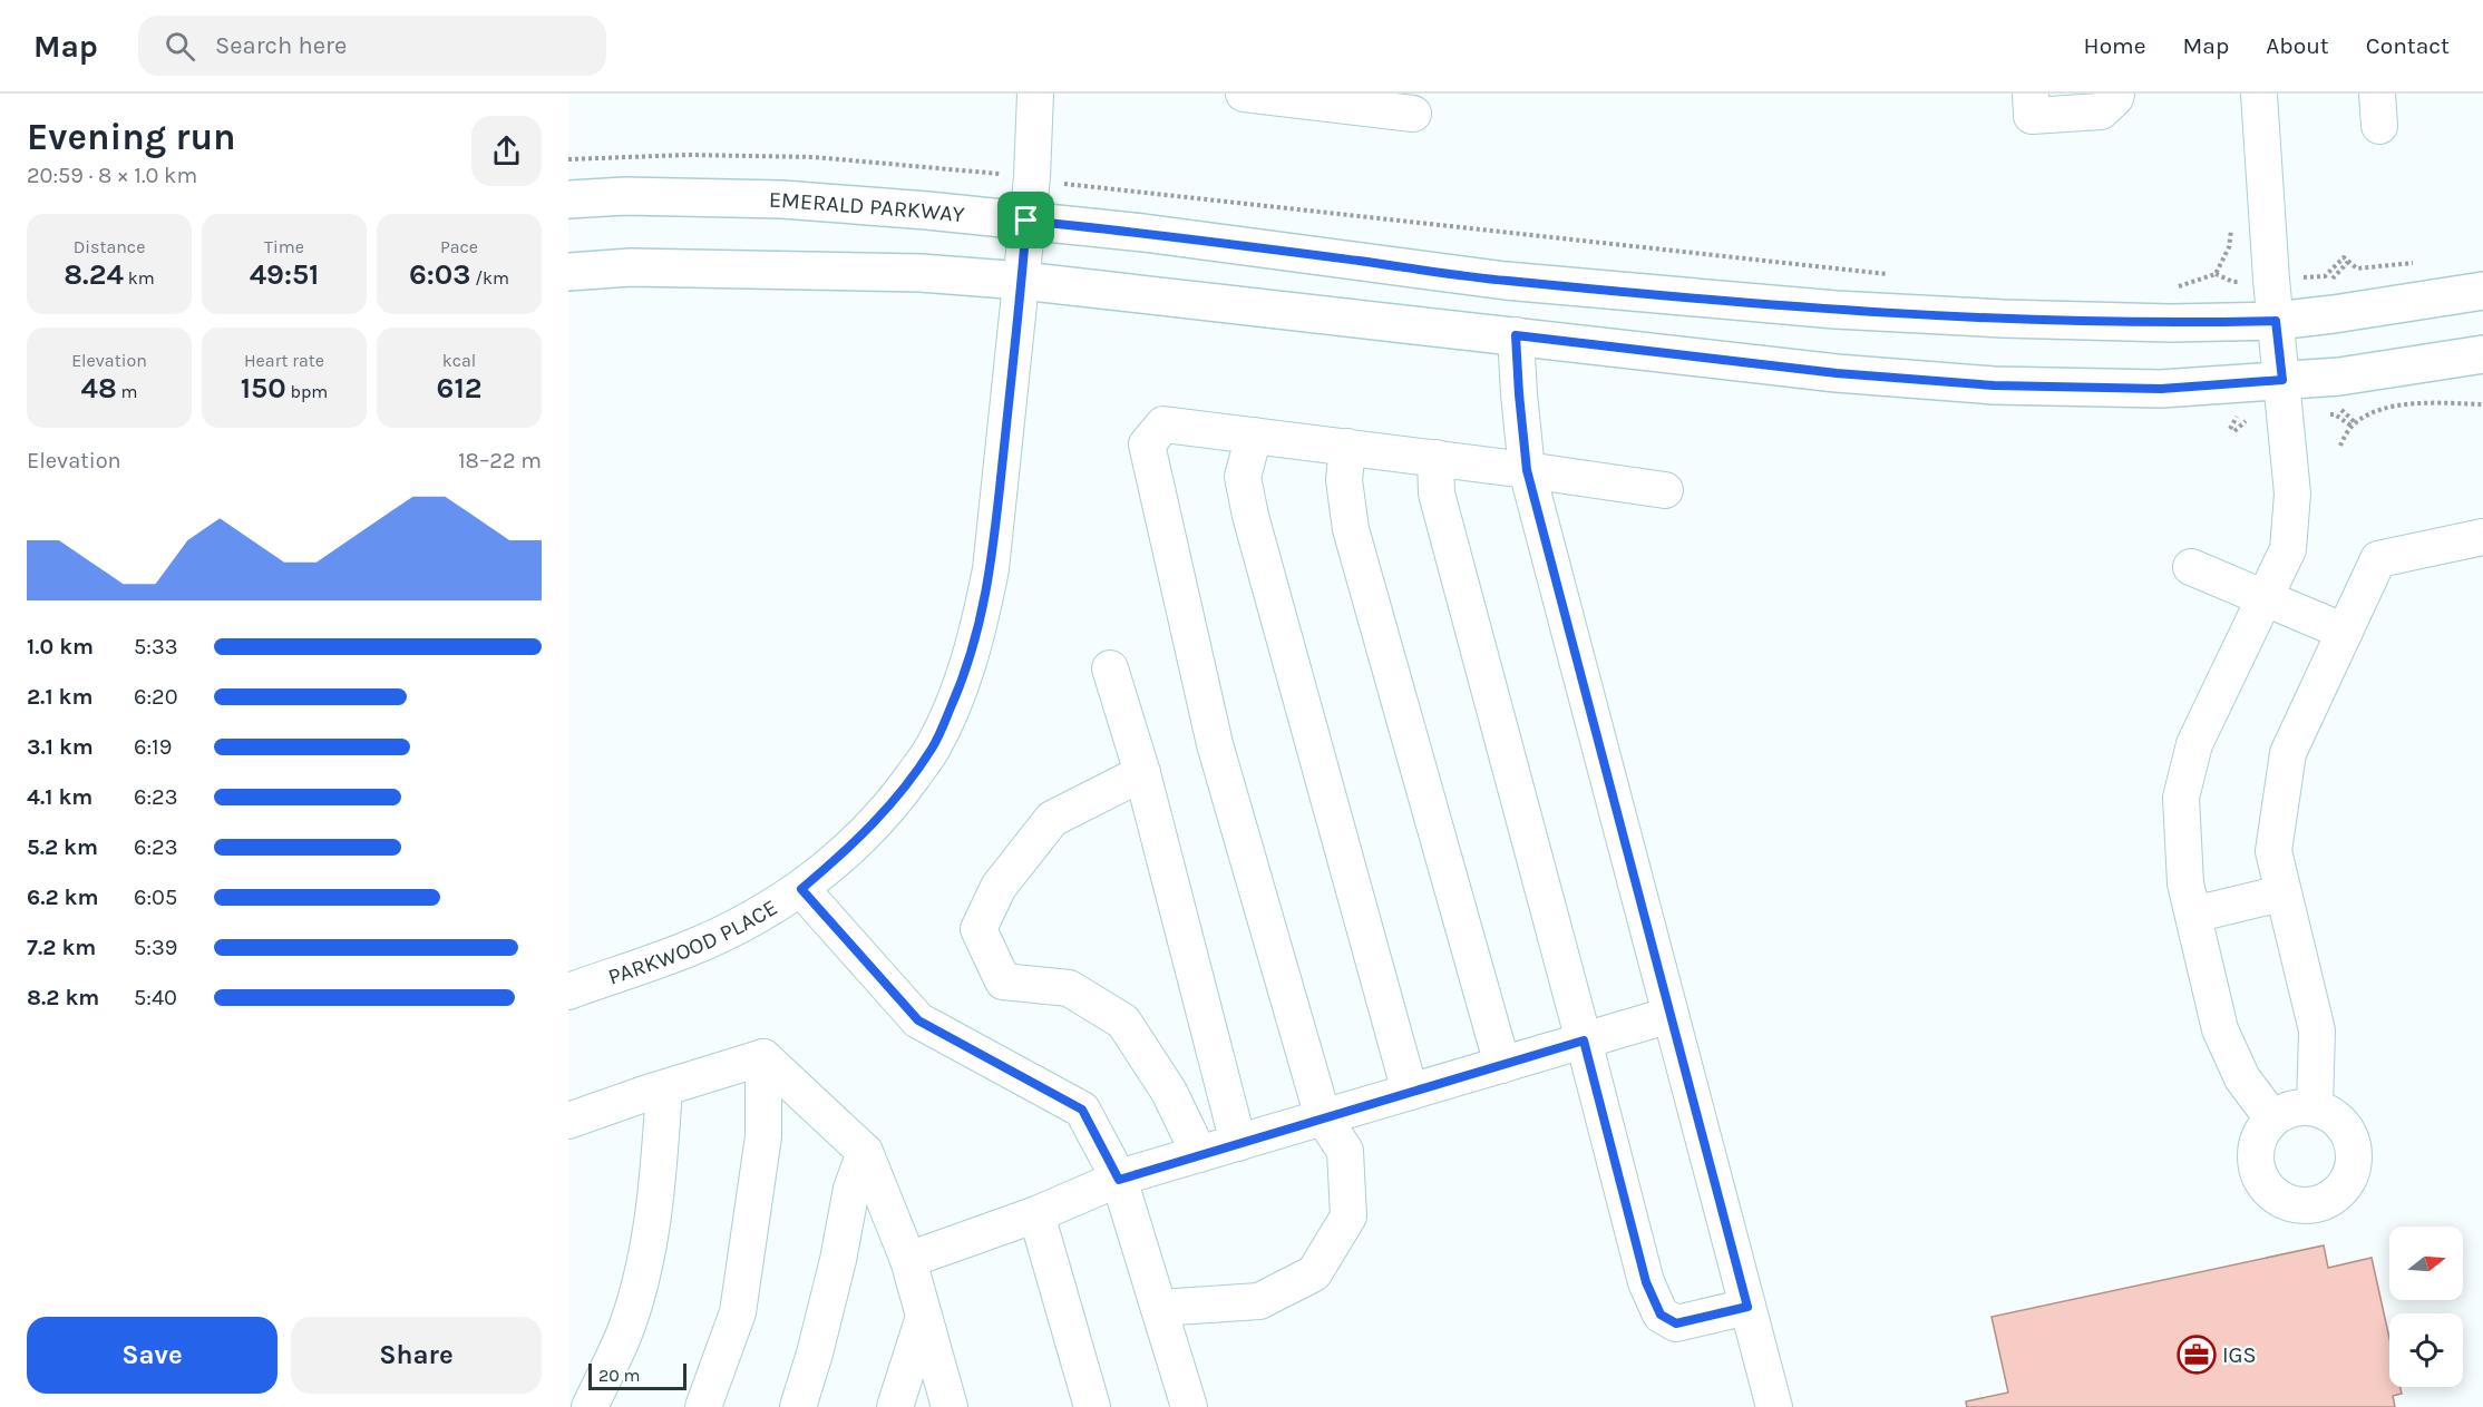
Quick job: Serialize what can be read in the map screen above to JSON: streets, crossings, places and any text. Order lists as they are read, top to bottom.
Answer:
{
  "streets": {
    "main road": ["EMERALD PARKWAY"],
    "street": ["PARKWOOD PLACE"]
  },
  "crossings": [
    ["EMERALD PARKWAY", "PARKWOOD PLACE"]
  ],
  "places": {
    "office": ["IGS"]
  },
  "scale_bar": "20 m",
  "north": "right",
  "page": {
    "header": "Map",
    "search": "Search here",
    "nav": [
      "Home",
      "Map",
      "About",
      "Contact"
    ],
    "heading": ["Evening run", "20:59 · 8 × 1.0 km"],
    "stats": [
      ["Distance", "8.24 km"],
      ["Time", "49:51"],
      ["Pace", "6:03 /km"],
      ["Elevation", "48 m"],
      ["Heart rate", "150 bpm"],
      ["kcal", "612"]
    ],
    "chart": ["Elevation", "18–22 m"],
    "list": [
      {
        "name": "1.0 km",
        "note": "5:33"
      },
      {
        "name": "2.1 km",
        "note": "6:20"
      },
      {
        "name": "3.1 km",
        "note": "6:19"
      },
      {
        "name": "4.1 km",
        "note": "6:23"
      },
      {
        "name": "5.2 km",
        "note": "6:23"
      },
      {
        "name": "6.2 km",
        "note": "6:05"
      },
      {
        "name": "7.2 km",
        "note": "5:39"
      },
      {
        "name": "8.2 km",
        "note": "5:40"
      }
    ],
    "buttons": ["Save", "Share"],
    "scale": "20 m"
  }
}
